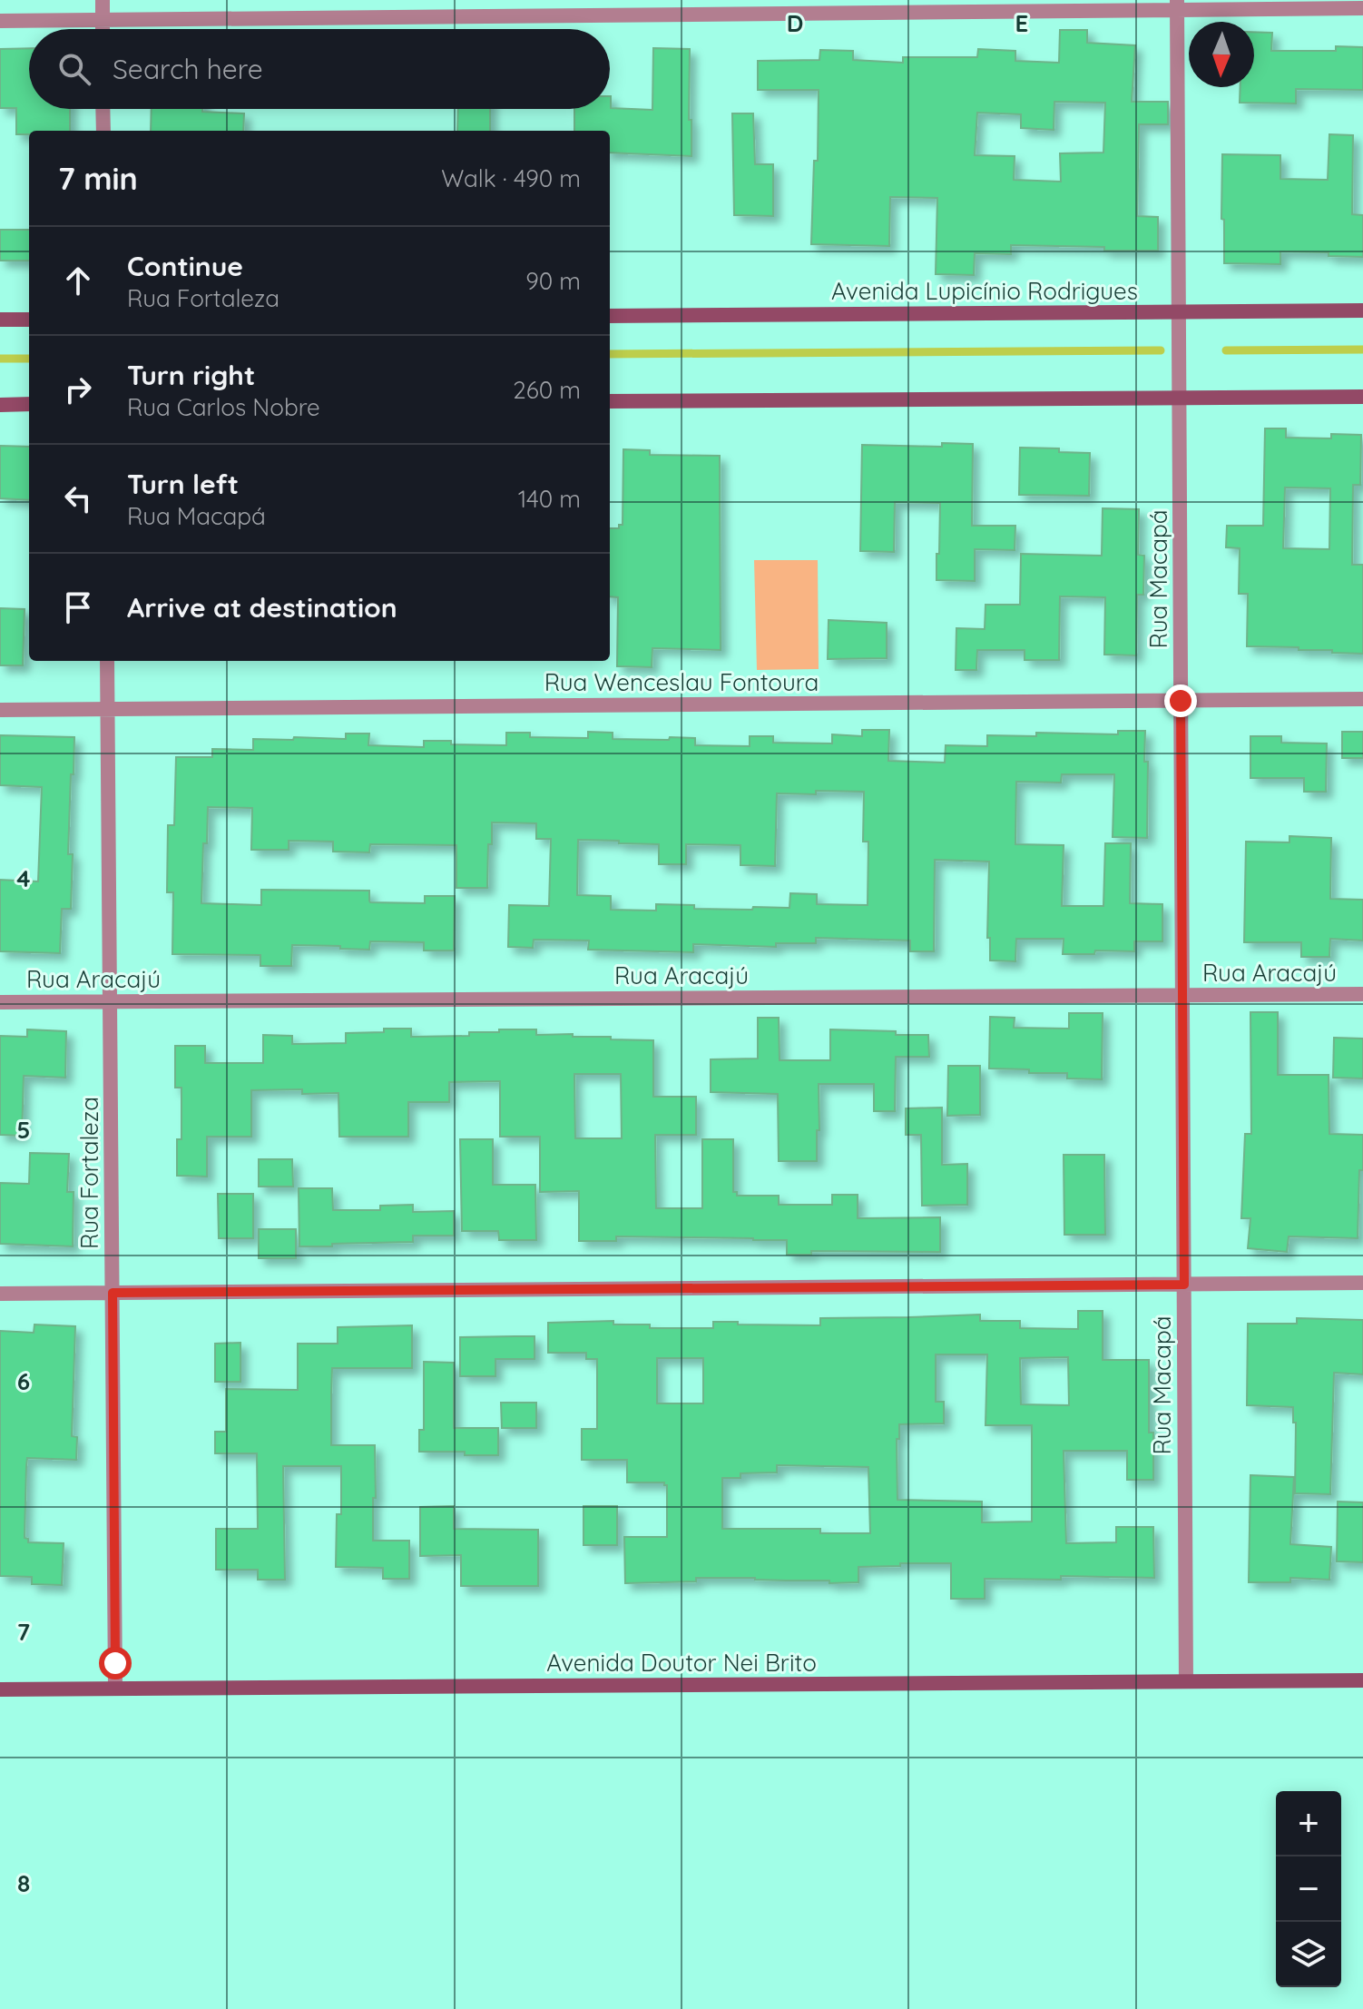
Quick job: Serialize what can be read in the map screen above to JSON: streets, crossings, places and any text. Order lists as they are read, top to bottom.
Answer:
{
  "streets": {
    "street": [
      "Avenida Lupicínio Rodrigues",
      "Rua Macapá",
      "Rua Wenceslau Fontoura",
      "Rua Aracajú",
      "Rua Fortaleza",
      "Avenida Doutor Nei Brito"
    ]
  },
  "crossings": [
    ["Avenida Lupicínio Rodrigues", "Rua Macapá"],
    ["Rua Macapá", "Rua Wenceslau Fontoura"],
    ["Rua Macapá", "Rua Aracajú"],
    ["Rua Macapá", "Avenida Doutor Nei Brito"],
    ["Rua Wenceslau Fontoura", "Rua Fortaleza"],
    ["Rua Aracajú", "Rua Fortaleza"],
    ["Rua Fortaleza", "Avenida Doutor Nei Brito"]
  ],
  "north": "bottom",
  "page": {
    "search": "Search here",
    "heading": ["7 min", "Walk · 490 m"],
    "list": [
      ["Continue", "Rua Fortaleza", "90 m"],
      ["Turn right", "Rua Carlos Nobre", "260 m"],
      ["Turn left", "Rua Macapá", "140 m"],
      "Arrive at destination"
    ],
    "map_buttons": ["+", "−"]
  },
  "grid": {
    "columns": ["D", "E"],
    "rows": [
      "4",
      "5",
      "6",
      "7",
      "8"
    ]
  }
}
